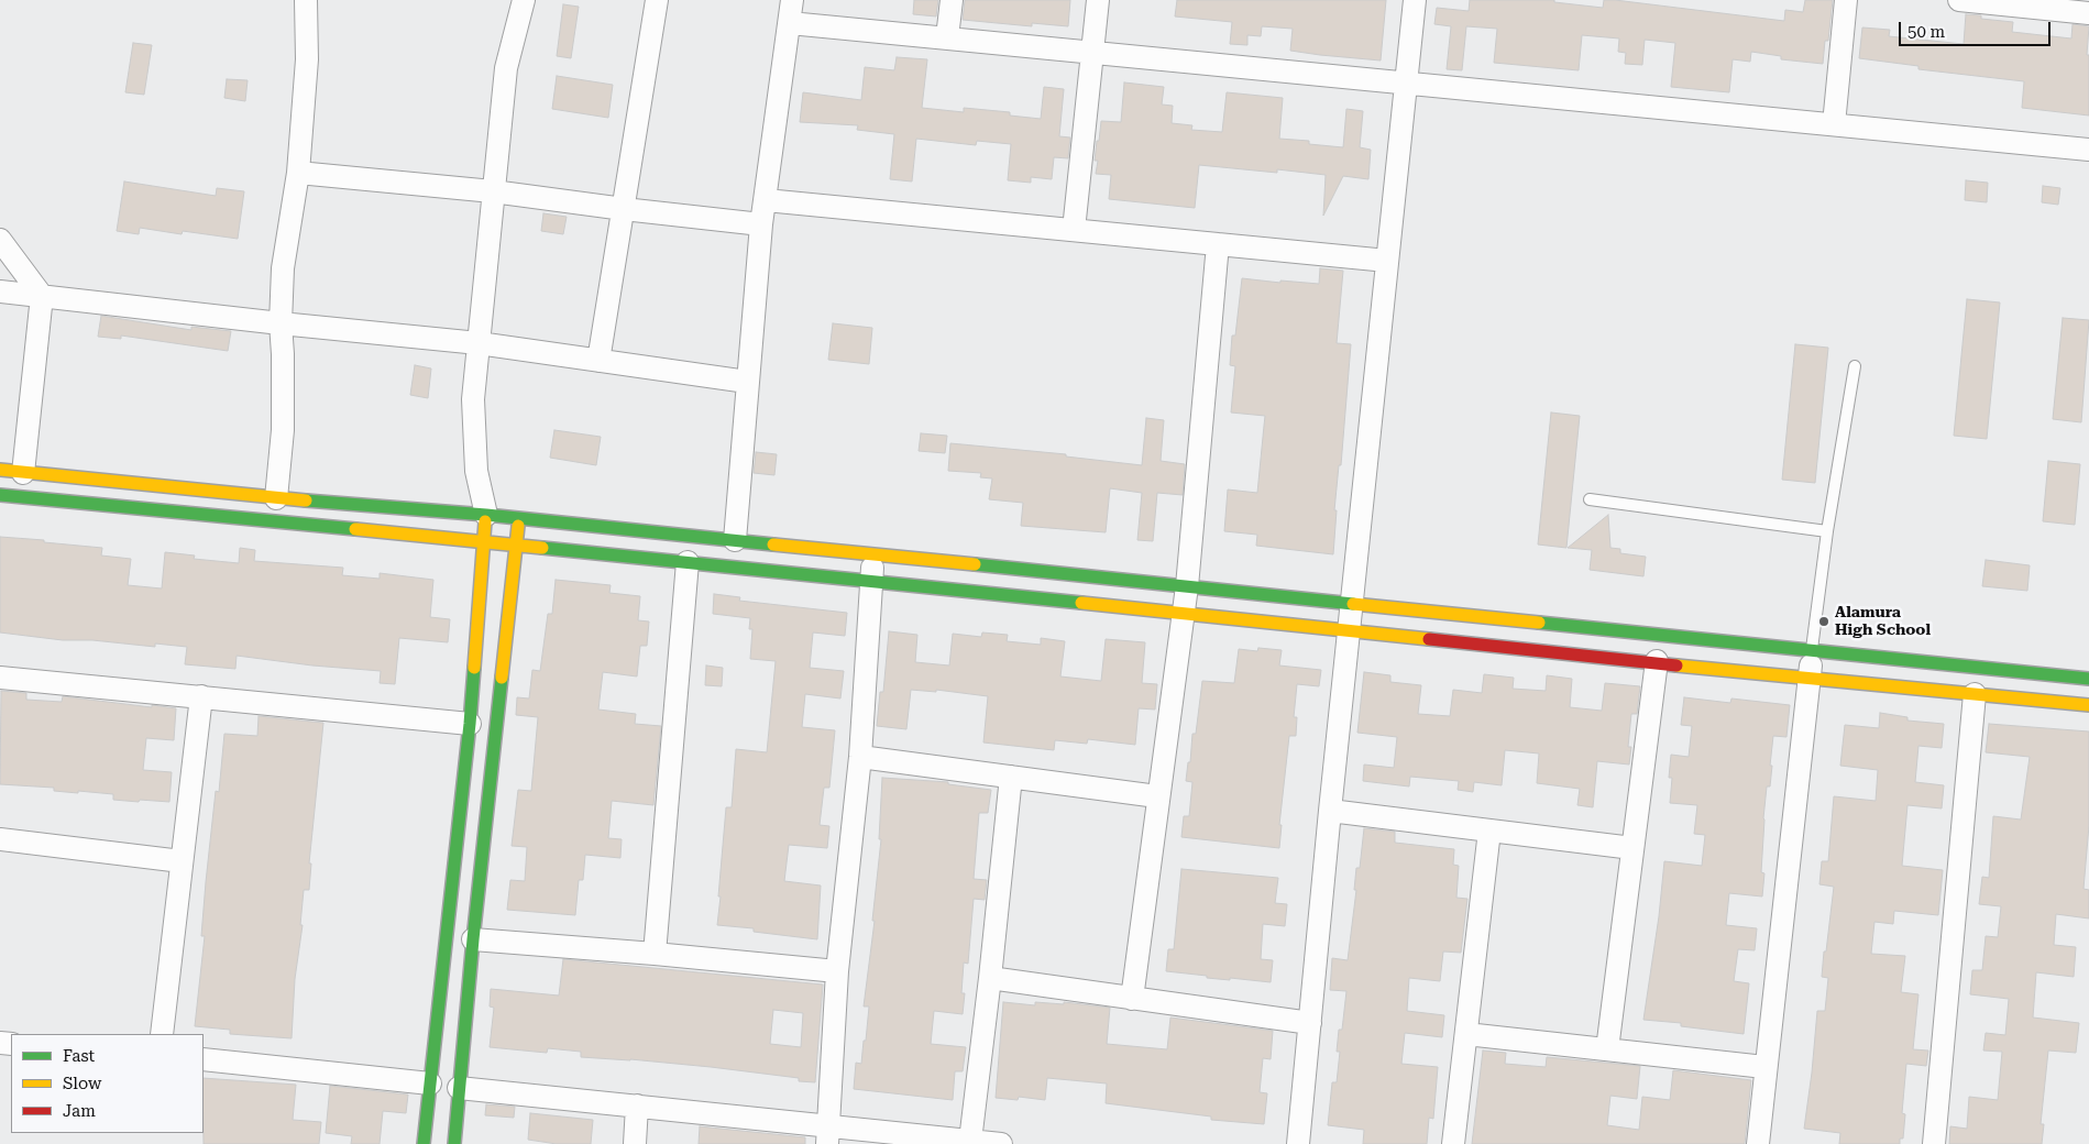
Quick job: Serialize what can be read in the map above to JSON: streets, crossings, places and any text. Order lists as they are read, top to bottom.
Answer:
{
  "places": ["Alamura High School"],
  "legend": ["Fast", "Slow", "Jam"],
  "scale_bar": "50 m"
}
